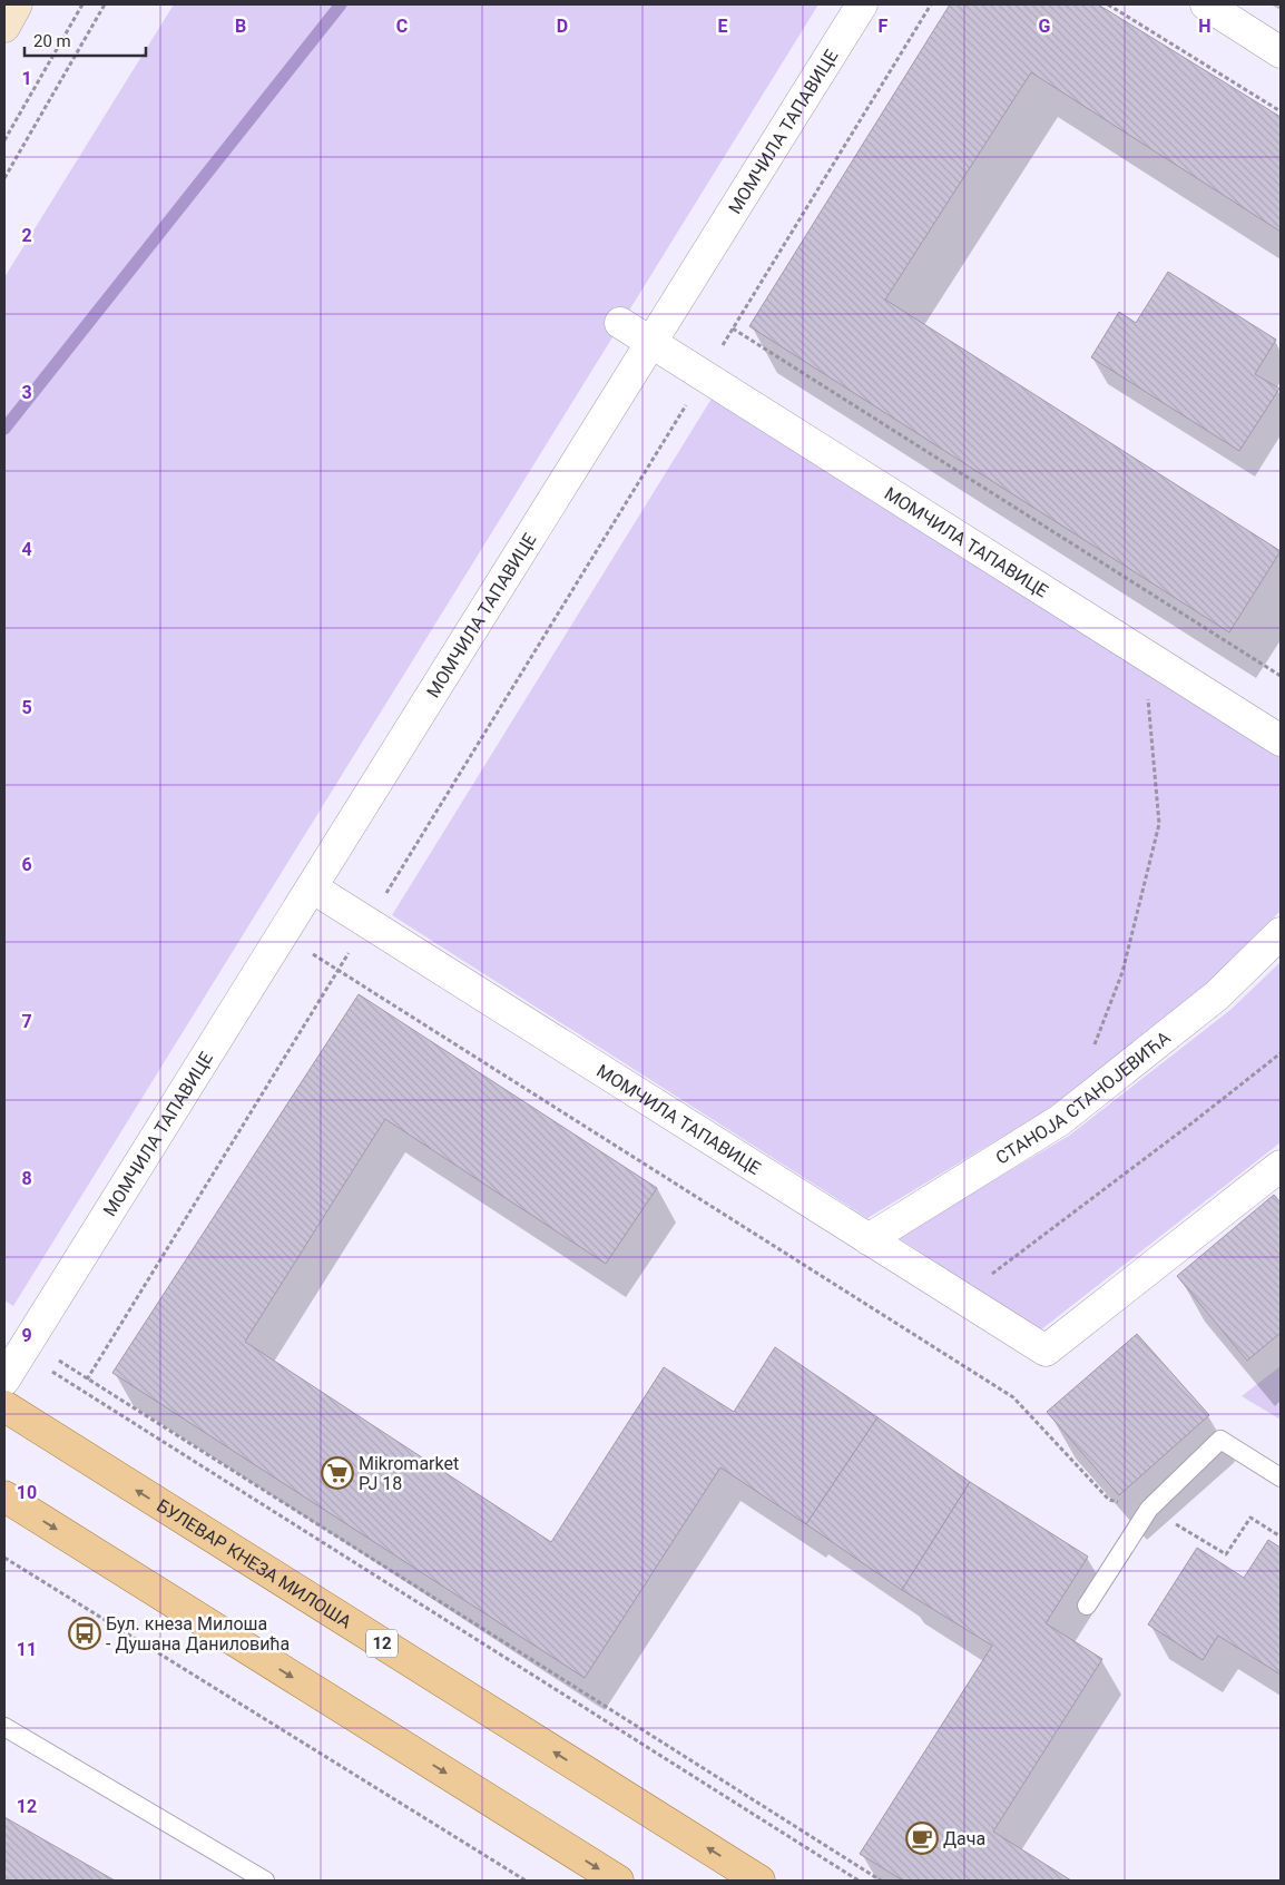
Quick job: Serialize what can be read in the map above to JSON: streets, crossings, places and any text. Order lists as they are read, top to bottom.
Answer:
{
  "streets": {
    "main road": ["БУЛЕВАР КНЕЗА МИЛОША", "12"],
    "street": ["МОМЧИЛА ТАПАВИЦЕ", "СТАНОЈА СТАНОЈЕВИЋА"]
  },
  "crossings": [
    ["МОМЧИЛА ТАПАВИЦЕ", "СТАНОЈА СТАНОЈЕВИЋА"]
  ],
  "places": {
    "supermarket": ["Mikromarket PJ 18"],
    "bus stop": ["Бул. кнеза Милоша - Душана Даниловића"],
    "cafe": ["Дача"]
  },
  "scale_bar": "20 m",
  "grid": {
    "columns": [
      "B",
      "C",
      "D",
      "E",
      "F",
      "G",
      "H"
    ],
    "rows": [
      "1",
      "2",
      "3",
      "4",
      "5",
      "6",
      "7",
      "8",
      "9",
      "10",
      "11",
      "12"
    ]
  }
}
